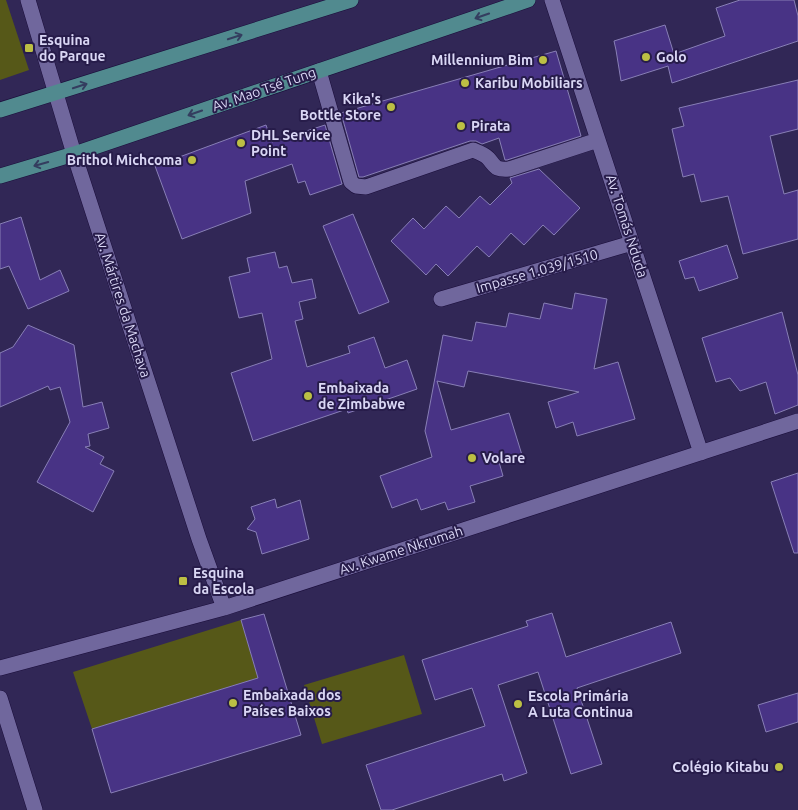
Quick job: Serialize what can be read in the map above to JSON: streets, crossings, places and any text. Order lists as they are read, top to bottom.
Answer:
{
  "streets": {
    "main road": ["Av. Mao Tsé Tung"],
    "street": [
      "Av. Tomás Nduda",
      "Impasse 1.039/1510",
      "Av. Mártires da Machava",
      "Av. Kwame Nkrumah"
    ]
  },
  "crossings": [
    ["Av. Mao Tsé Tung", "Av. Mártires da Machava"],
    ["Av. Tomás Nduda", "Impasse 1.039/1510"],
    ["Av. Tomás Nduda", "Av. Kwame Nkrumah"],
    ["Av. Mártires da Machava", "Av. Kwame Nkrumah"]
  ],
  "places": {
    "transit": ["Esquina do Parque", "Esquina da Escola"],
    "other": [
      "Golo",
      "Millennium Bim",
      "Karibu Mobiliars",
      "Kika's Bottle Store",
      "Pirata",
      "DHL Service Point",
      "Brithol Michcoma",
      "Embaixada de Zimbabwe",
      "Volare",
      "Embaixada dos Países Baixos",
      "Escola Primária A Luta Continua",
      "Colégio Kitabu"
    ]
  }
}
